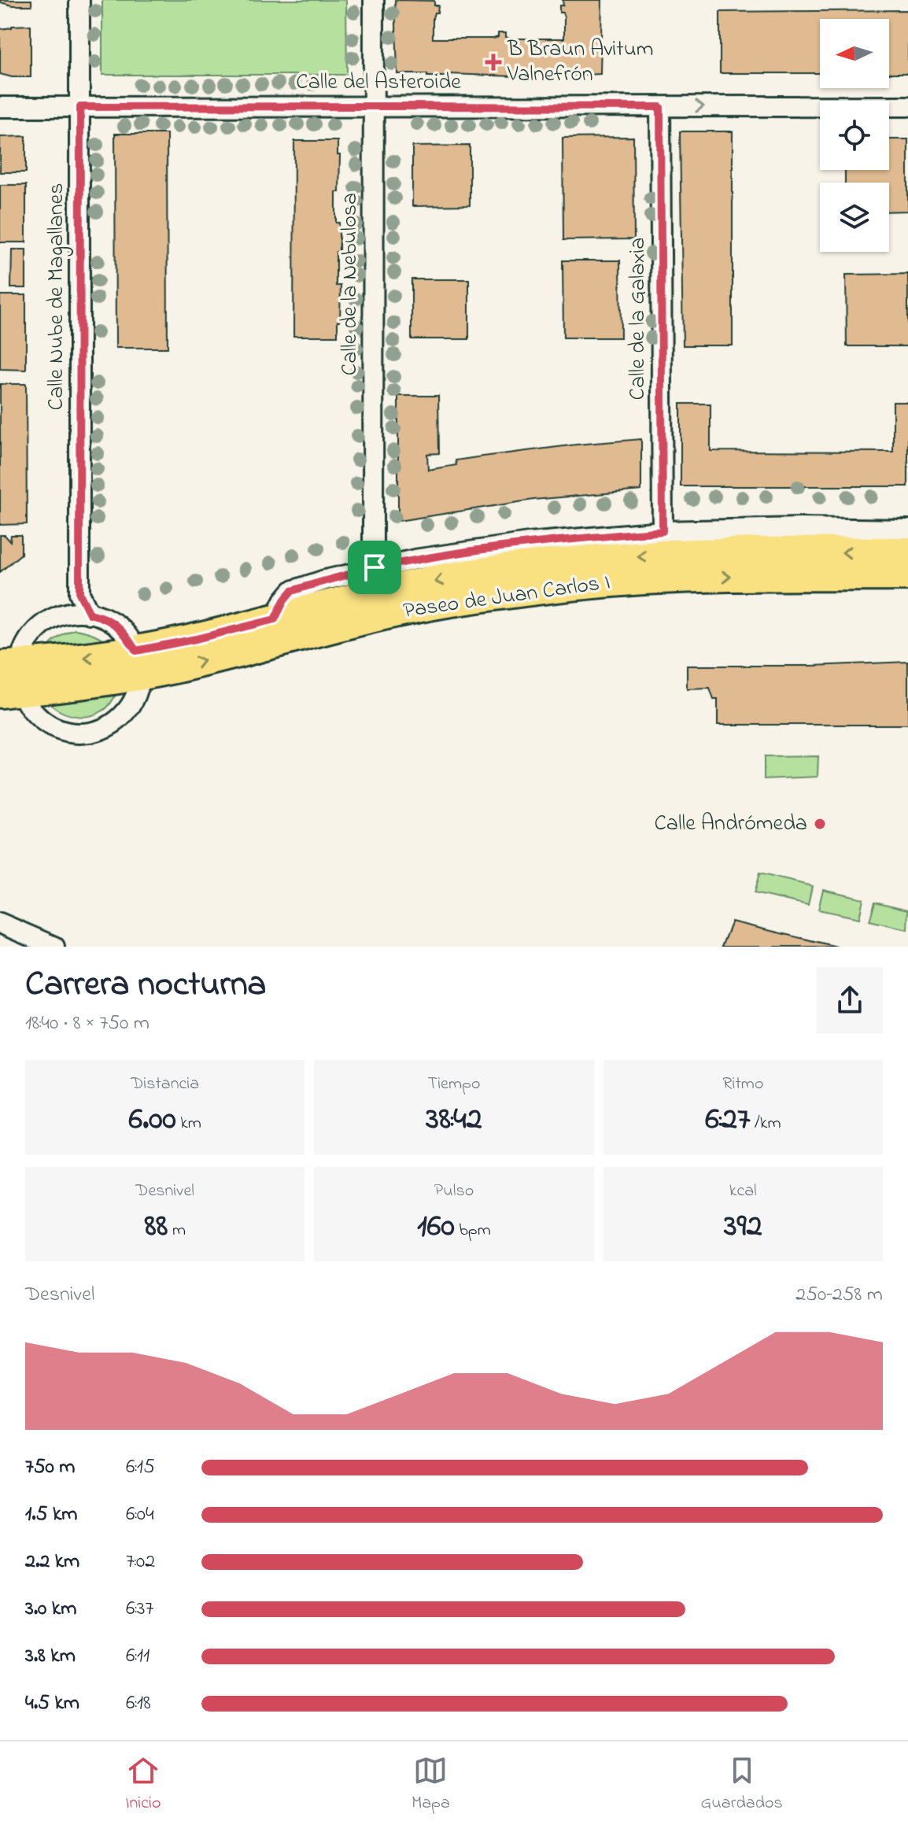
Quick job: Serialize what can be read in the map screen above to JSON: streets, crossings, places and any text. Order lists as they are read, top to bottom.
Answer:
{
  "streets": {
    "main road": ["Paseo de Juan Carlos I"],
    "street": [
      "Calle del Asteroide",
      "Calle de la Nebulosa",
      "Calle Nube de Magallanes",
      "Calle de la Galaxia"
    ]
  },
  "crossings": [
    ["Calle del Asteroide", "Calle de la Nebulosa"],
    ["Calle del Asteroide", "Calle Nube de Magallanes"],
    ["Calle del Asteroide", "Calle de la Galaxia"]
  ],
  "places": {
    "health": ["B Braun Avitum Valnefrón"],
    "other": ["Calle Andrómeda"]
  },
  "north": "left",
  "page": {
    "heading": ["Carrera nocturna", "18:40 · 8 × 750 m"],
    "stats": [
      ["Distancia", "6.00 km"],
      ["Tiempo", "38:42"],
      ["Ritmo", "6:27 /km"],
      ["Desnivel", "88 m"],
      ["Pulso", "160 bpm"],
      ["kcal", "392"]
    ],
    "chart": ["Desnivel", "250–258 m"],
    "list": [
      {
        "name": "750 m",
        "note": "6:15"
      },
      {
        "name": "1.5 km",
        "note": "6:04"
      },
      {
        "name": "2.2 km",
        "note": "7:02"
      },
      {
        "name": "3.0 km",
        "note": "6:37"
      },
      {
        "name": "3.8 km",
        "note": "6:11"
      },
      {
        "name": "4.5 km",
        "note": "6:18"
      }
    ],
    "tabs": ["Inicio", "Mapa", "Guardados"]
  }
}
